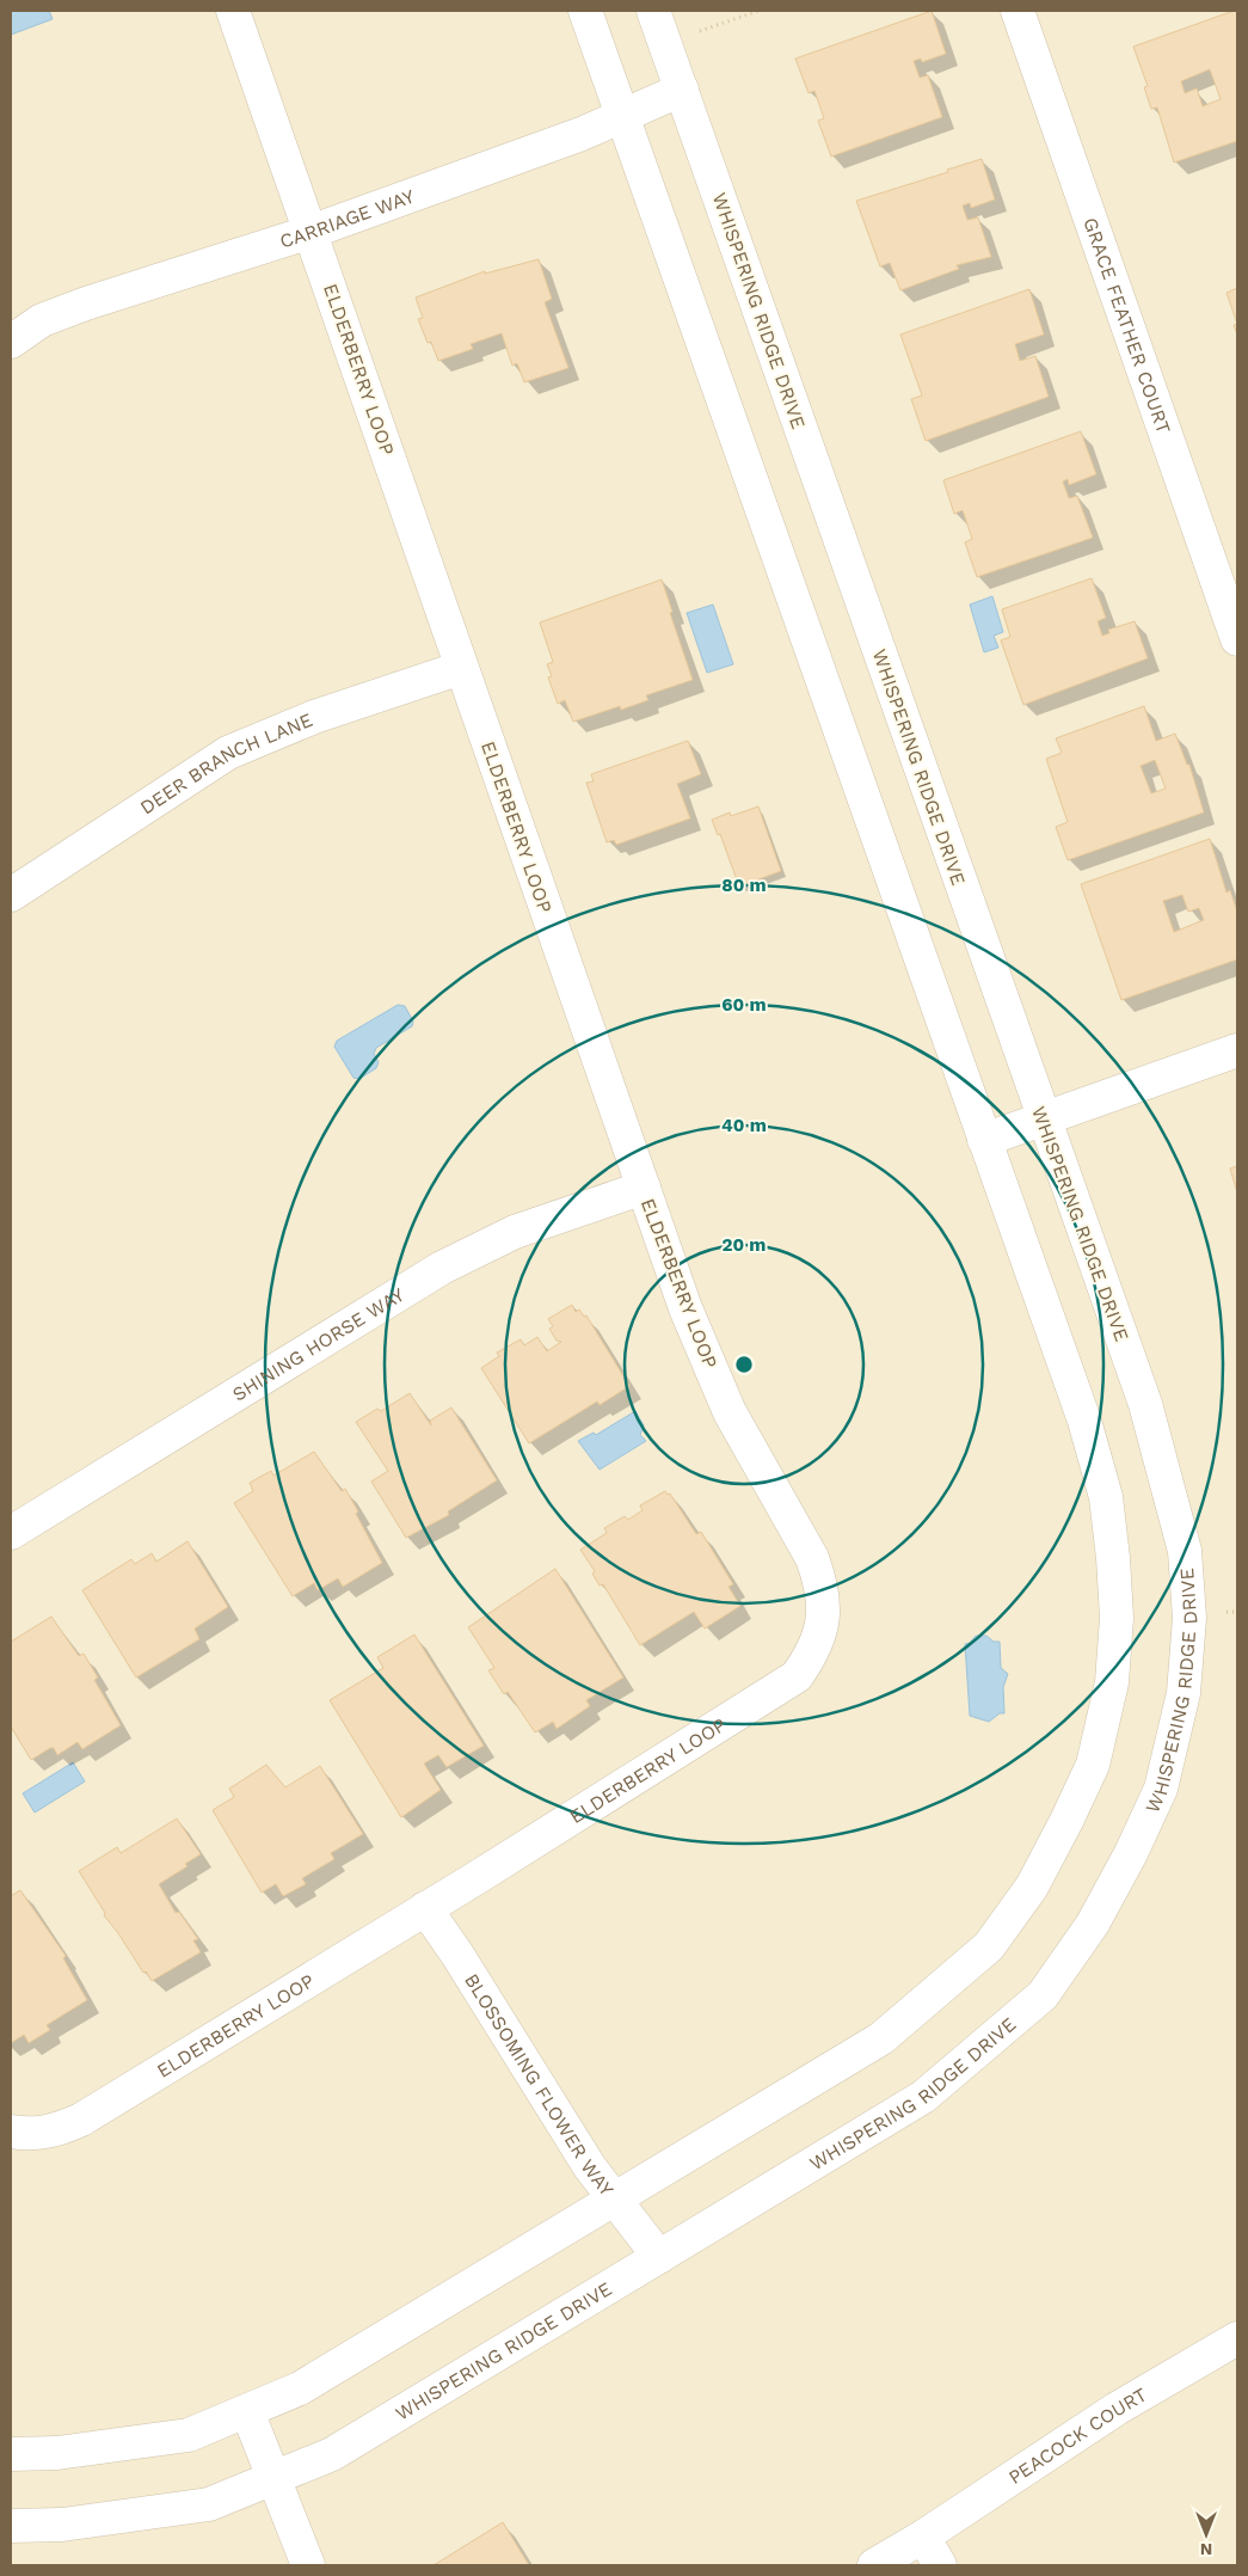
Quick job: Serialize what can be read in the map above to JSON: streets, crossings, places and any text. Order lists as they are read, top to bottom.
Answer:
{
  "streets": {
    "street": [
      "CARRIAGE WAY",
      "WHISPERING RIDGE DRIVE",
      "GRACE FEATHER COURT",
      "ELDERBERRY LOOP",
      "DEER BRANCH LANE",
      "SHINING HORSE WAY",
      "BLOSSOMING FLOWER WAY",
      "PEACOCK COURT"
    ]
  },
  "crossings": [
    ["CARRIAGE WAY", "WHISPERING RIDGE DRIVE"],
    ["CARRIAGE WAY", "ELDERBERRY LOOP"],
    ["WHISPERING RIDGE DRIVE", "BLOSSOMING FLOWER WAY"],
    ["ELDERBERRY LOOP", "DEER BRANCH LANE"],
    ["ELDERBERRY LOOP", "SHINING HORSE WAY"],
    ["ELDERBERRY LOOP", "BLOSSOMING FLOWER WAY"]
  ],
  "north": "bottom",
  "rings": [
    "80 m",
    "60 m",
    "40 m",
    "20 m"
  ]
}
